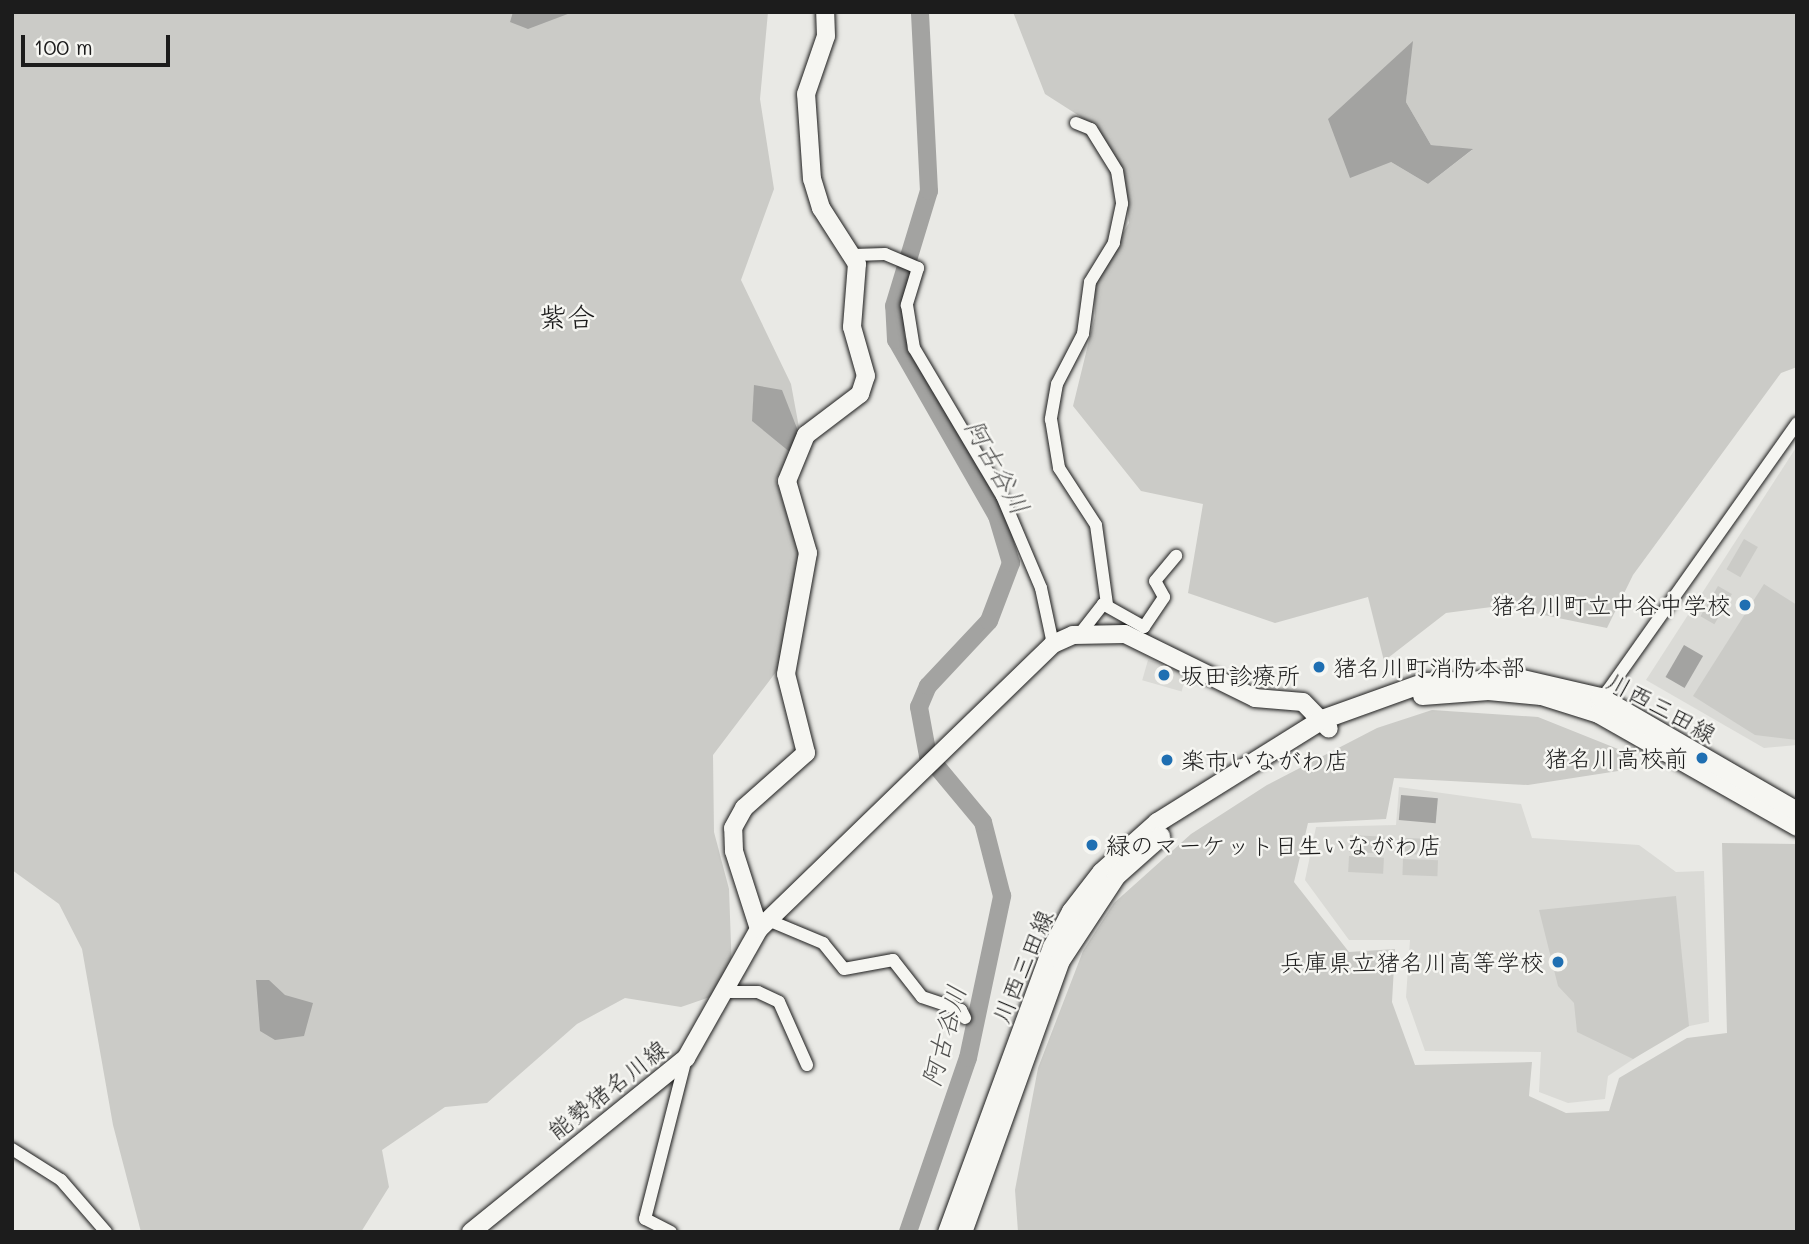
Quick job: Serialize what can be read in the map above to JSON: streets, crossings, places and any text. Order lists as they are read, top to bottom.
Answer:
{
  "streets": {
    "main road": ["川西三田線", "能勢猪名川線"]
  },
  "districts": ["紫合"],
  "water": ["阿古谷川"],
  "places": [
    "猪名川町立中谷中学校",
    "猪名川町消防本部",
    "坂田診療所",
    "猪名川高校前",
    "楽市いながわ店",
    "緑のマーケット日生いながわ店",
    "兵庫県立猪名川高等学校"
  ],
  "scale_bar": "100 m"
}
